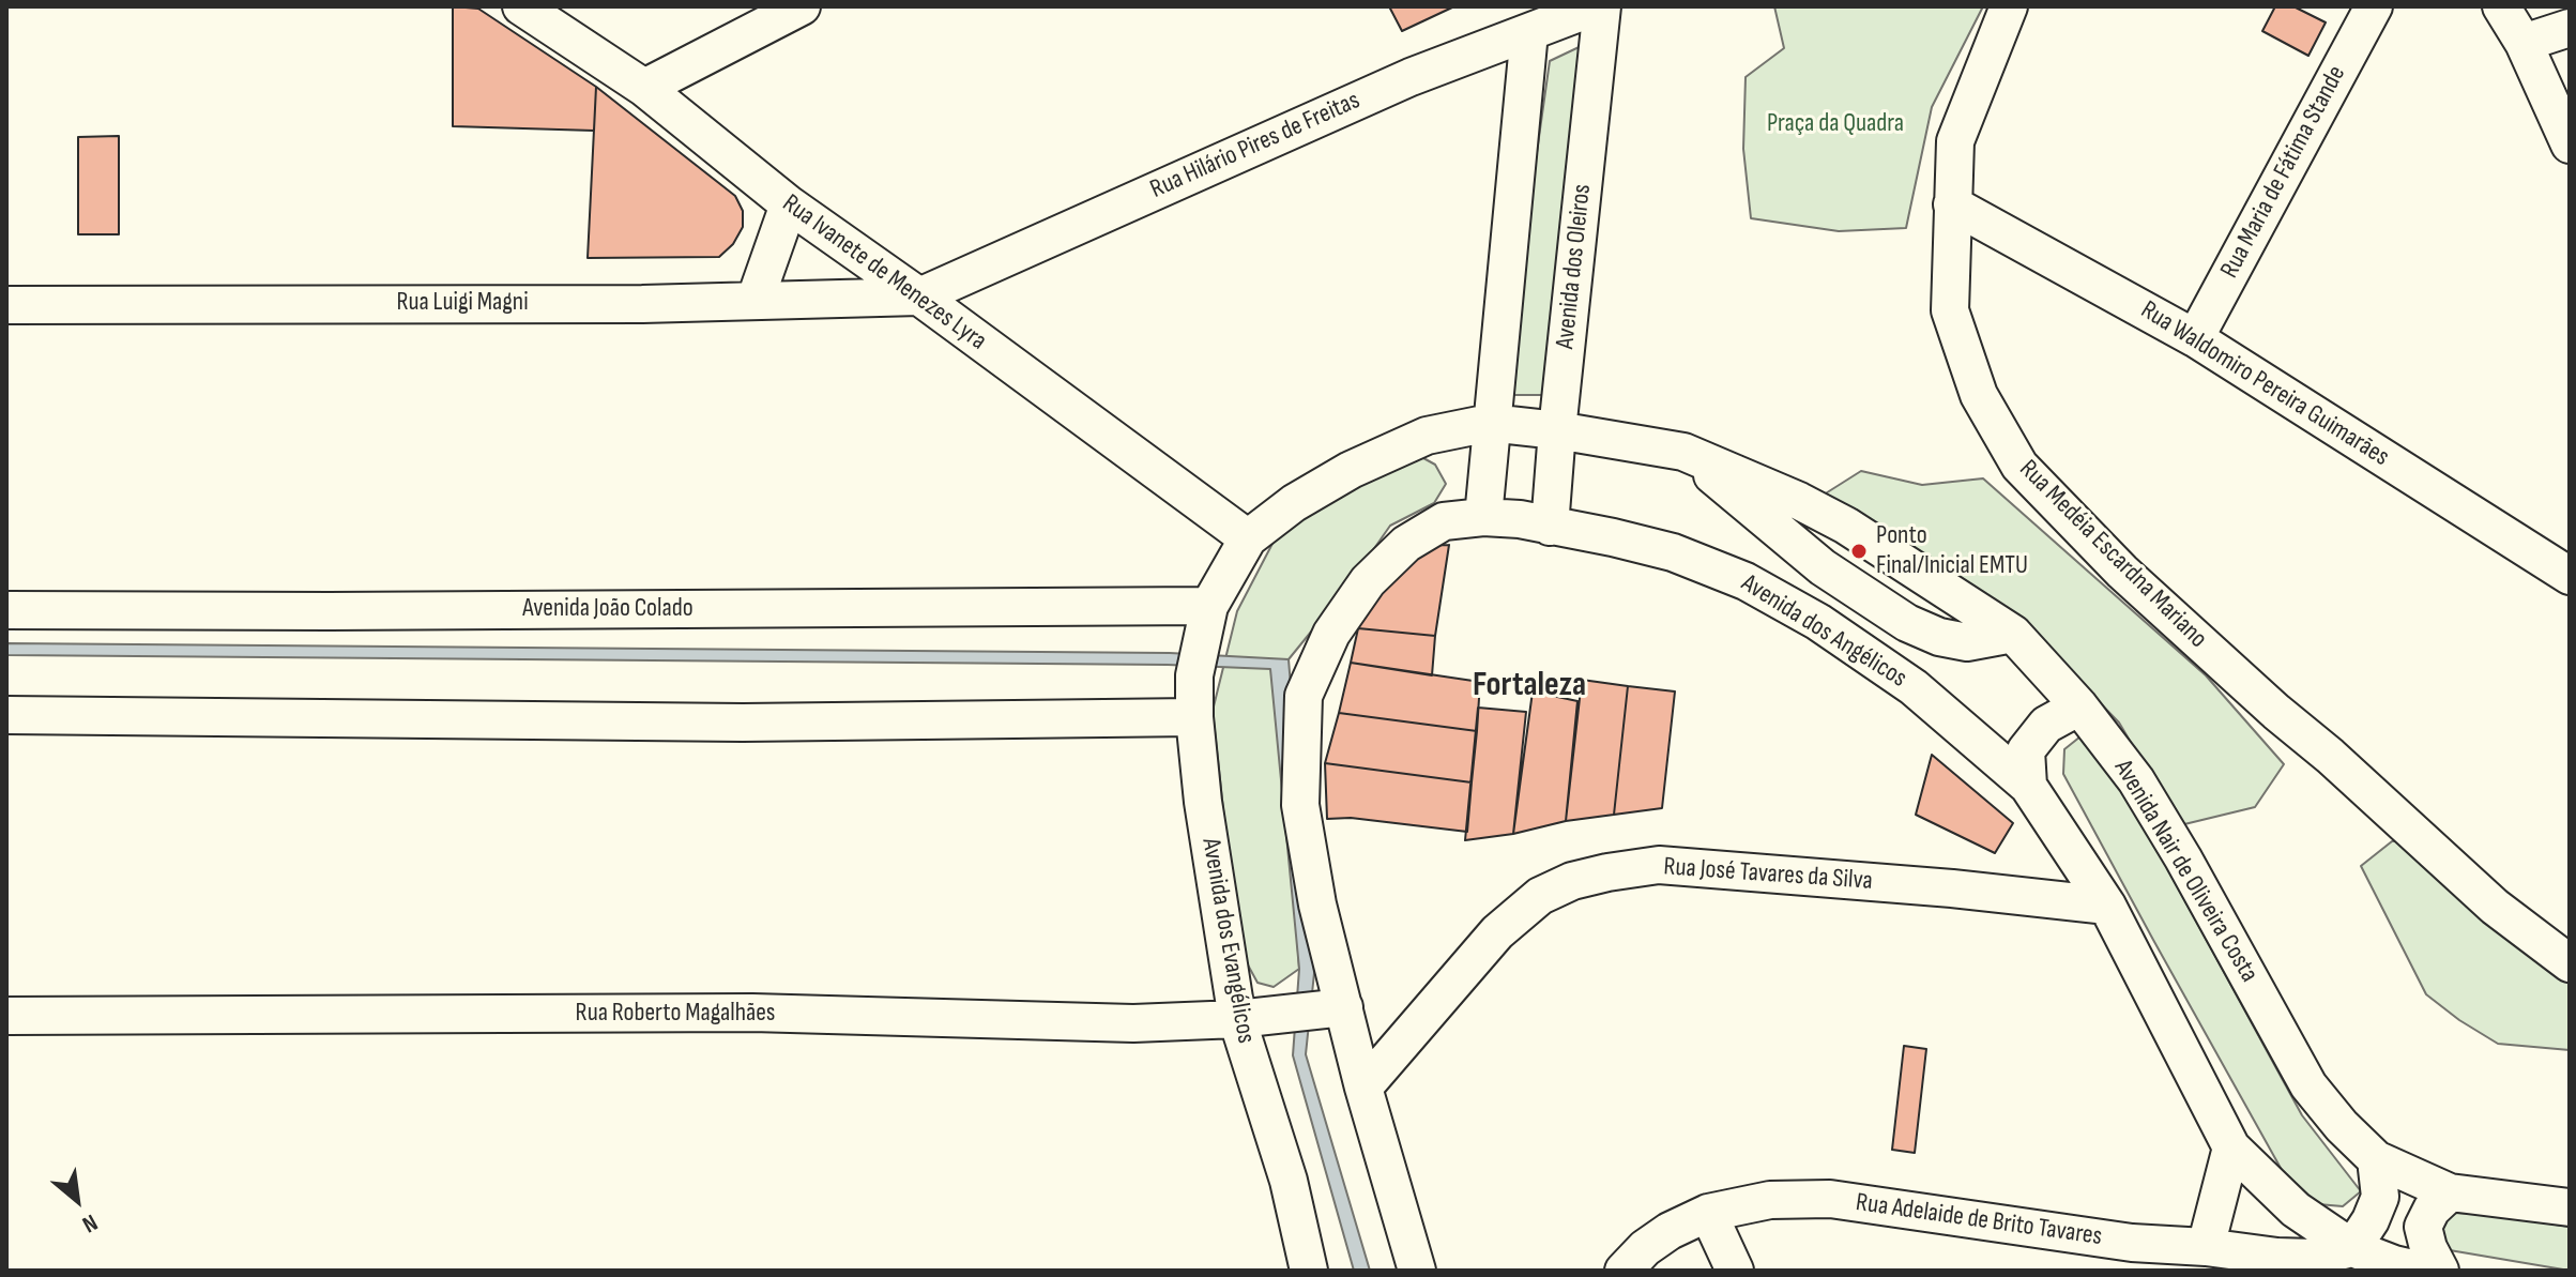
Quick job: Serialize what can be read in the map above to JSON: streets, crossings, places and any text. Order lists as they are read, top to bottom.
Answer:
{
  "streets": {
    "street": [
      "Rua Hilário Pires de Freitas",
      "Rua Maria de Fátima Stande",
      "Avenida dos Oleiros",
      "Rua Ivanete de Menezes Lyra",
      "Rua Luigi Magni",
      "Rua Waldomiro Pereira Guimarães",
      "Rua Medéia Escardna Mariano",
      "Avenida João Colado",
      "Avenida dos Angélicos",
      "Avenida Nair de Oliveira Costa",
      "Rua José Tavares da Silva",
      "Avenida dos Evangélicos",
      "Rua Roberto Magalhães",
      "Rua Adelaide de Brito Tavares"
    ]
  },
  "crossings": [
    ["Rua Hilário Pires de Freitas", "Avenida dos Oleiros"],
    ["Rua Hilário Pires de Freitas", "Rua Ivanete de Menezes Lyra"],
    ["Rua Hilário Pires de Freitas", "Rua Luigi Magni"],
    ["Rua Maria de Fátima Stande", "Rua Waldomiro Pereira Guimarães"],
    ["Avenida dos Oleiros", "Avenida dos Angélicos"],
    ["Avenida dos Oleiros", "Avenida Nair de Oliveira Costa"],
    ["Rua Ivanete de Menezes Lyra", "Rua Luigi Magni"],
    ["Rua Ivanete de Menezes Lyra", "Avenida Nair de Oliveira Costa"],
    ["Rua Waldomiro Pereira Guimarães", "Rua Medéia Escardna Mariano"],
    ["Avenida João Colado", "Avenida Nair de Oliveira Costa"],
    ["Avenida João Colado", "Avenida dos Evangélicos"],
    ["Avenida dos Angélicos", "Rua José Tavares da Silva"],
    ["Avenida dos Angélicos", "Rua Roberto Magalhães"],
    ["Avenida Nair de Oliveira Costa", "Avenida dos Evangélicos"],
    ["Avenida dos Evangélicos", "Rua Roberto Magalhães"]
  ],
  "districts": ["Fortaleza"],
  "parks": ["Praça da Quadra"],
  "places": ["Ponto Final/Inicial EMTU"],
  "north": "bottom right"
}
